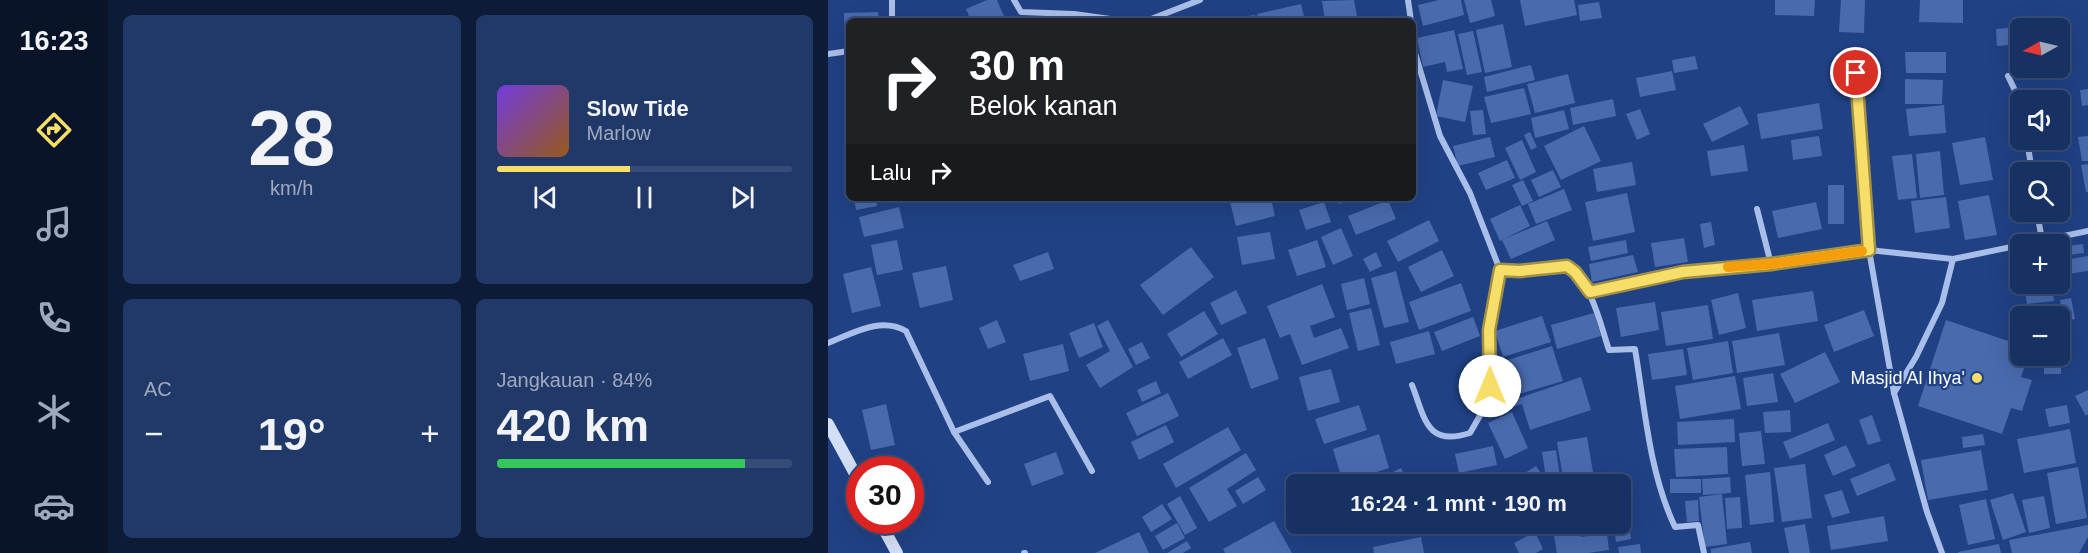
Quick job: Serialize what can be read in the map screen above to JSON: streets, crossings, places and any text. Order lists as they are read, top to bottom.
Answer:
{
  "places": ["Masjid Al Ihya'"],
  "north": "left",
  "page": {
    "tabs": "16:23",
    "tile": [
      ["28", "km/h"],
      "AC",
      ["Jangkauan · 84%", "420 km"]
    ],
    "map_buttons": ["+", "−"],
    "turn": ["30 m", "Belok kanan"],
    "song": ["Slow Tide", "Marlow"],
    "then": "Lalu",
    "heat": ["−", "19°", "+"],
    "limit": "30",
    "trip": "16:24 · 1 mnt · 190 m"
  }
}
